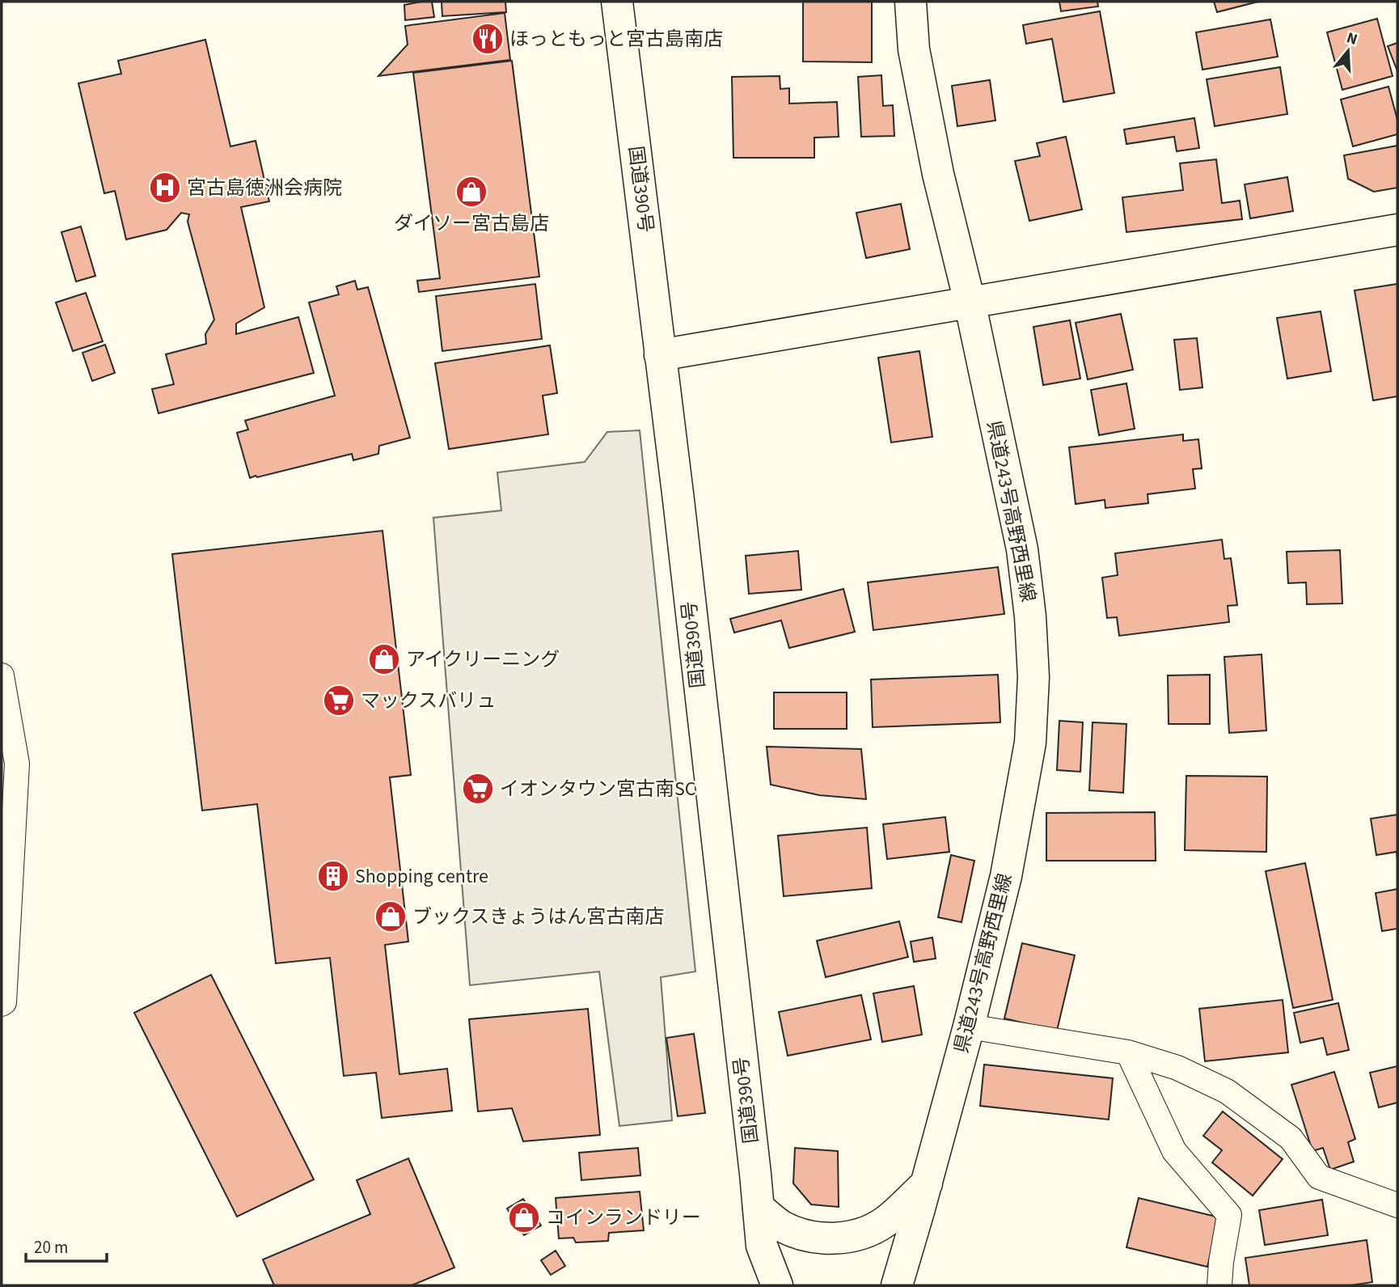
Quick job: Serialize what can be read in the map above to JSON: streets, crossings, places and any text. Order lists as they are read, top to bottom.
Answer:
{
  "streets": {
    "main road": ["国道390号", "県道243号高野西里線"]
  },
  "places": {
    "restaurant": ["ほっともっと宮古島南店"],
    "hospital": ["宮古島徳洲会病院"],
    "shop": [
      "ダイソー宮古島店",
      "アイクリーニング",
      "ブックスきょうはん宮古南店",
      "コインランドリー"
    ],
    "supermarket": ["マックスバリュ", "イオンタウン宮古南SC"],
    "building": ["Shopping centre"]
  },
  "scale_bar": "20 m",
  "north": "top"
}
